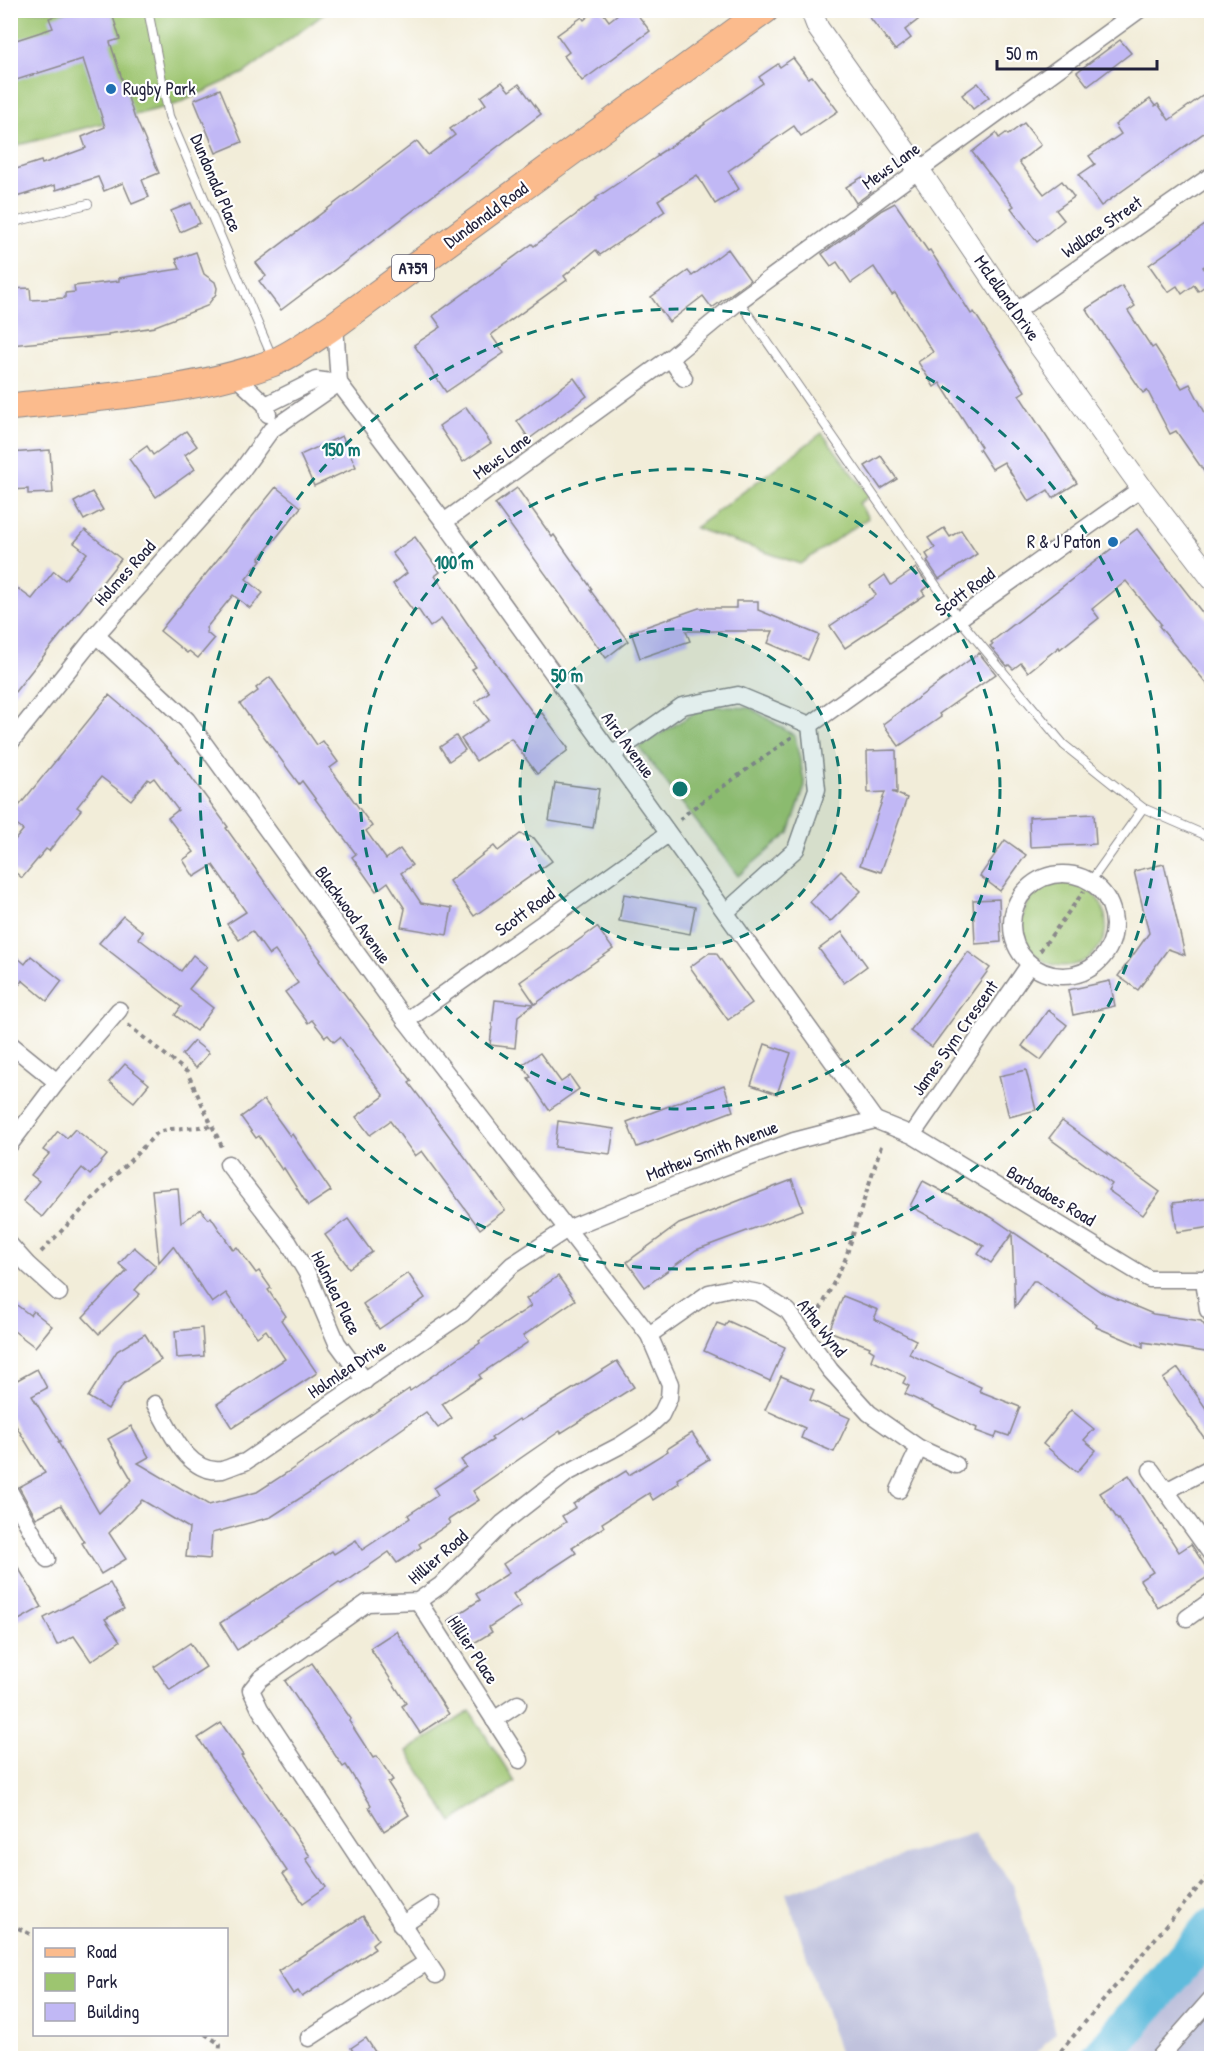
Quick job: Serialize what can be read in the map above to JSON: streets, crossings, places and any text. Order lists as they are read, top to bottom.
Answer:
{
  "streets": {
    "main road": ["Dundonald Road", "A759"],
    "street": [
      "Mews Lane",
      "Wallace Street",
      "McLelland Drive",
      "Holmes Road",
      "Scott Road",
      "Aird Avenue",
      "Blackwood Avenue",
      "James Sym Crescent",
      "Mathew Smith Avenue",
      "Barbadoes Road",
      "Holmlea Place",
      "Atha Wynd",
      "Holmlea Drive",
      "Hillier Road",
      "Hillier Place"
    ],
    "lane": ["Dundonald Place"]
  },
  "crossings": [
    ["Mews Lane", "McLelland Drive"],
    ["Mews Lane", "Aird Avenue"],
    ["Dundonald Place", "Dundonald Road"],
    ["Wallace Street", "McLelland Drive"],
    ["McLelland Drive", "Scott Road"],
    ["Holmes Road", "Aird Avenue"],
    ["Holmes Road", "Blackwood Avenue"],
    ["Scott Road", "Aird Avenue"],
    ["Scott Road", "Blackwood Avenue"],
    ["Aird Avenue", "Mathew Smith Avenue"],
    ["Aird Avenue", "Barbadoes Road"],
    ["Blackwood Avenue", "Mathew Smith Avenue"],
    ["Blackwood Avenue", "Holmlea Drive"],
    ["Blackwood Avenue", "Hillier Road"],
    ["James Sym Crescent", "Barbadoes Road"],
    ["Mathew Smith Avenue", "Barbadoes Road"],
    ["Mathew Smith Avenue", "Holmlea Drive"],
    ["Mathew Smith Avenue", "Hillier Road"],
    ["Holmlea Place", "Holmlea Drive"],
    ["Atha Wynd", "Hillier Road"],
    ["Holmlea Drive", "Hillier Road"],
    ["Hillier Road", "Hillier Place"]
  ],
  "places": ["Rugby Park", "R & J Paton"],
  "legend": ["Road", "Park", "Building"],
  "scale_bar": "50 m",
  "rings": ["150 m", "100 m", "50 m"]
}
